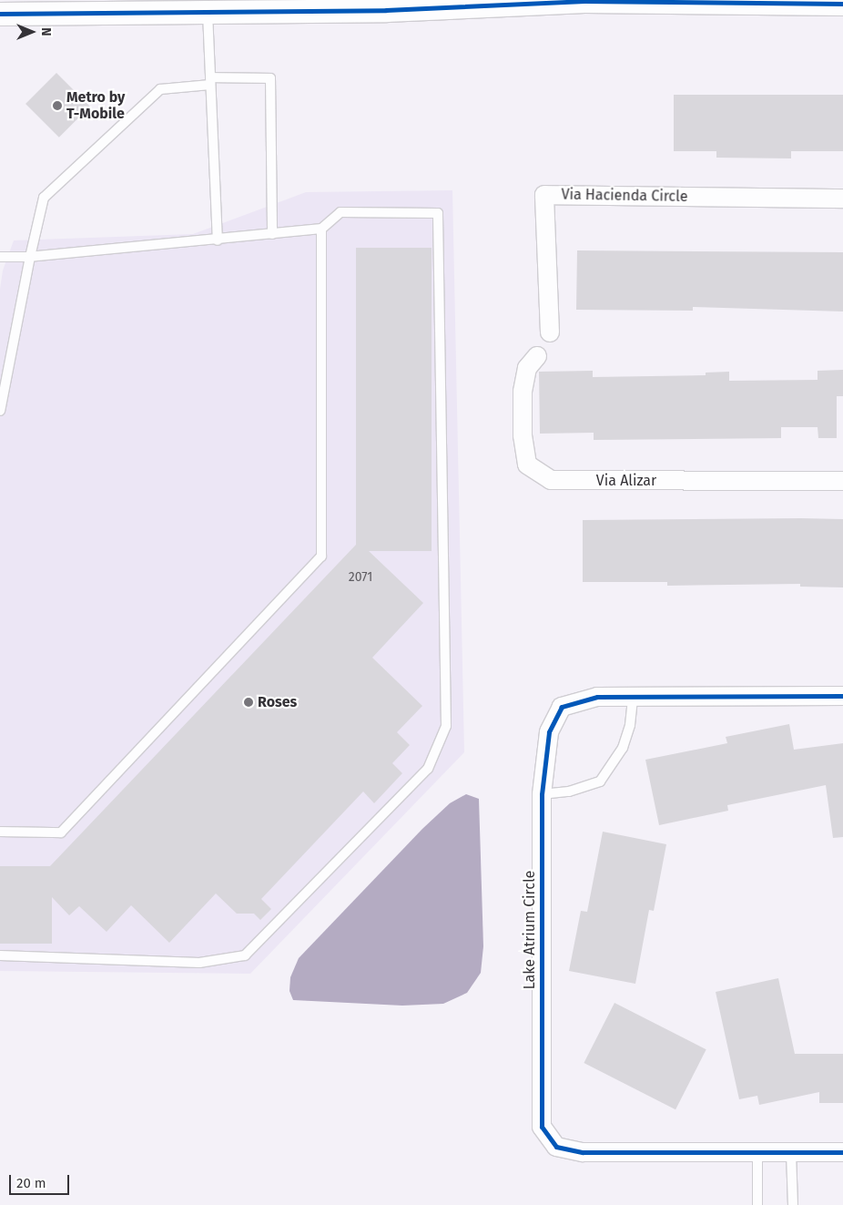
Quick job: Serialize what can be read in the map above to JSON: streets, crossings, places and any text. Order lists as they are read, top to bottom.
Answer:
{
  "streets": {
    "street": ["Via Hacienda Circle", "Via Alizar", "Lake Atrium Circle"]
  },
  "places": ["Metro by T-Mobile", "Roses"],
  "house_numbers": ["2071"],
  "scale_bar": "20 m",
  "north": "right"
}
